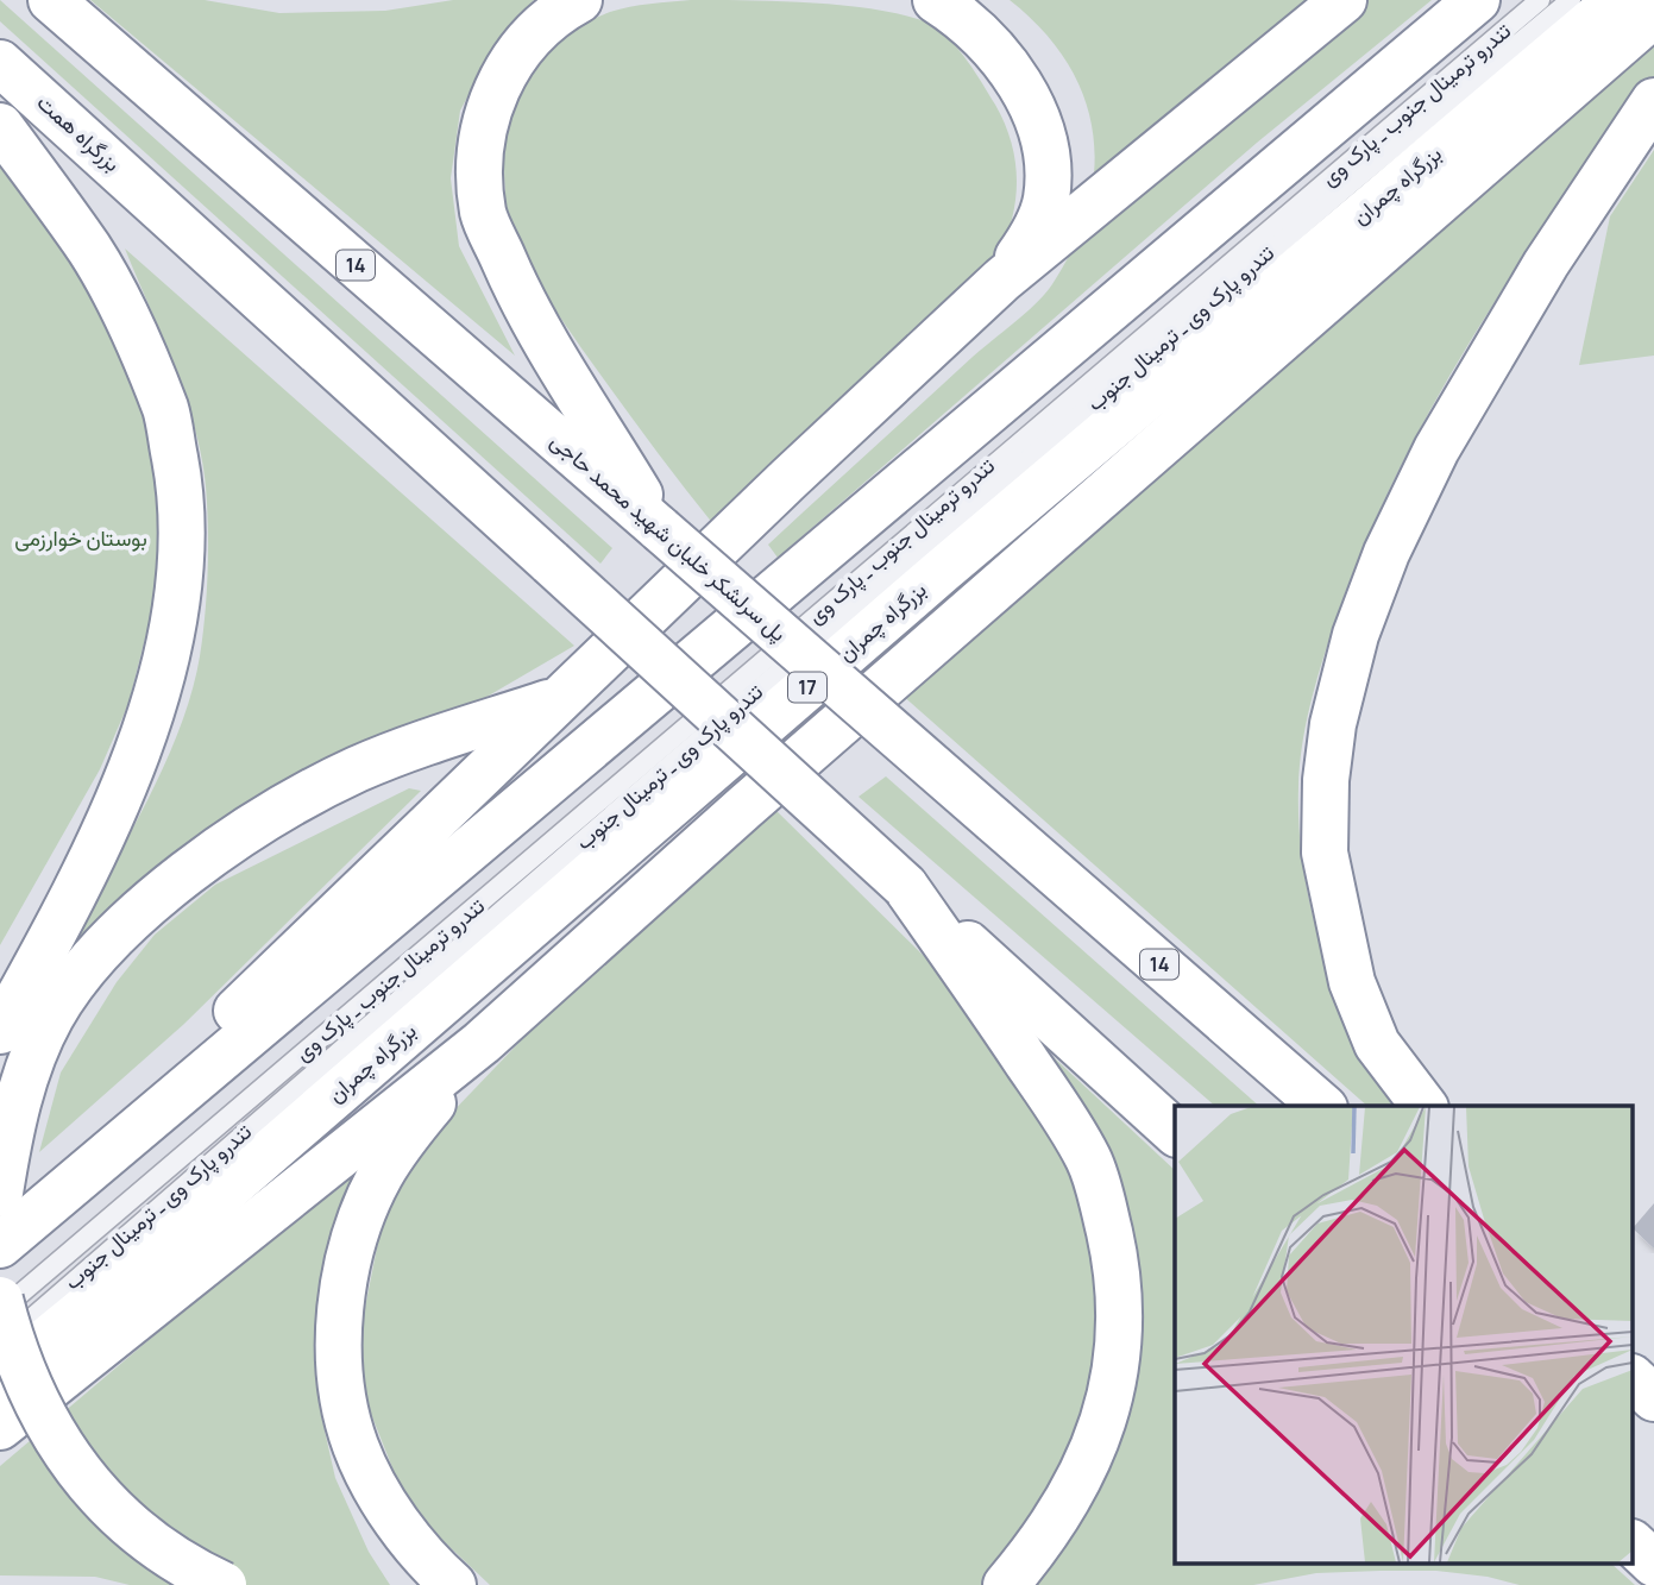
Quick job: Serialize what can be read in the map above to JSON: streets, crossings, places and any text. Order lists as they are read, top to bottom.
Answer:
{
  "streets": {
    "highway": [
      "بزرگراه همت",
      "بزرگراه چمران",
      "14",
      "پل سرلشکر خلبان شهید محمد حاجی",
      "17"
    ],
    "lane": ["تندرو ترمینال جنوب ـ پارک وی", "تندرو پارک وی ـ ترمینال جنوب"]
  },
  "parks": ["بوستان خوارزمی"]
}
